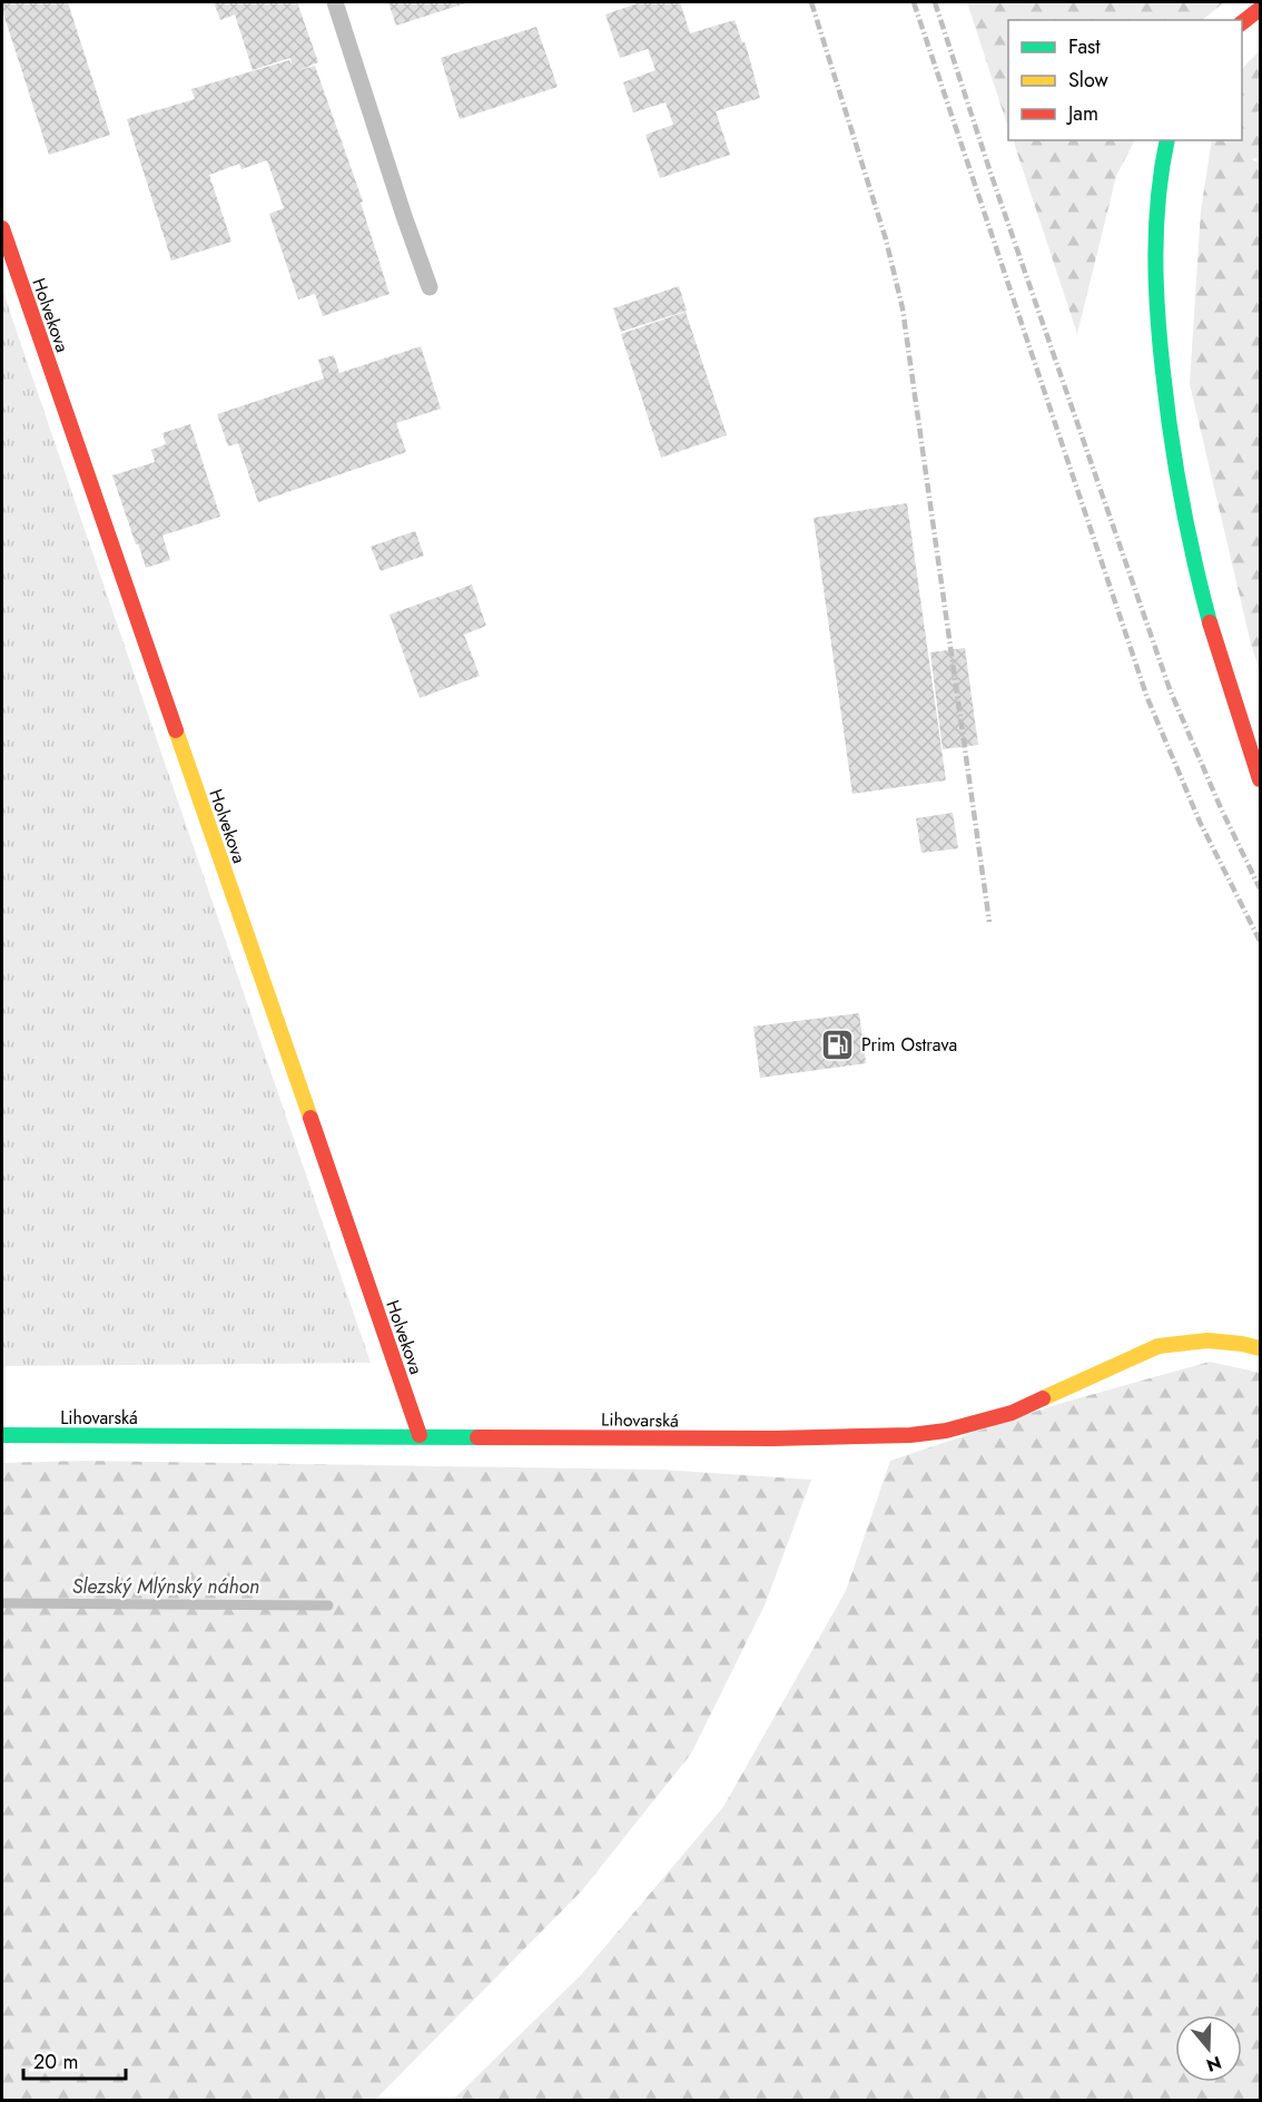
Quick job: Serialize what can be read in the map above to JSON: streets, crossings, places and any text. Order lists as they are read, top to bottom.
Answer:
{
  "streets": {
    "street": ["Holvekova", "Lihovarská"]
  },
  "crossings": [
    ["Holvekova", "Lihovarská"]
  ],
  "water": ["Slezský Mlýnský náhon"],
  "places": {
    "fuel station": ["Prim Ostrava"]
  },
  "legend": ["Fast", "Slow", "Jam"],
  "scale_bar": "20 m",
  "north": "bottom"
}
